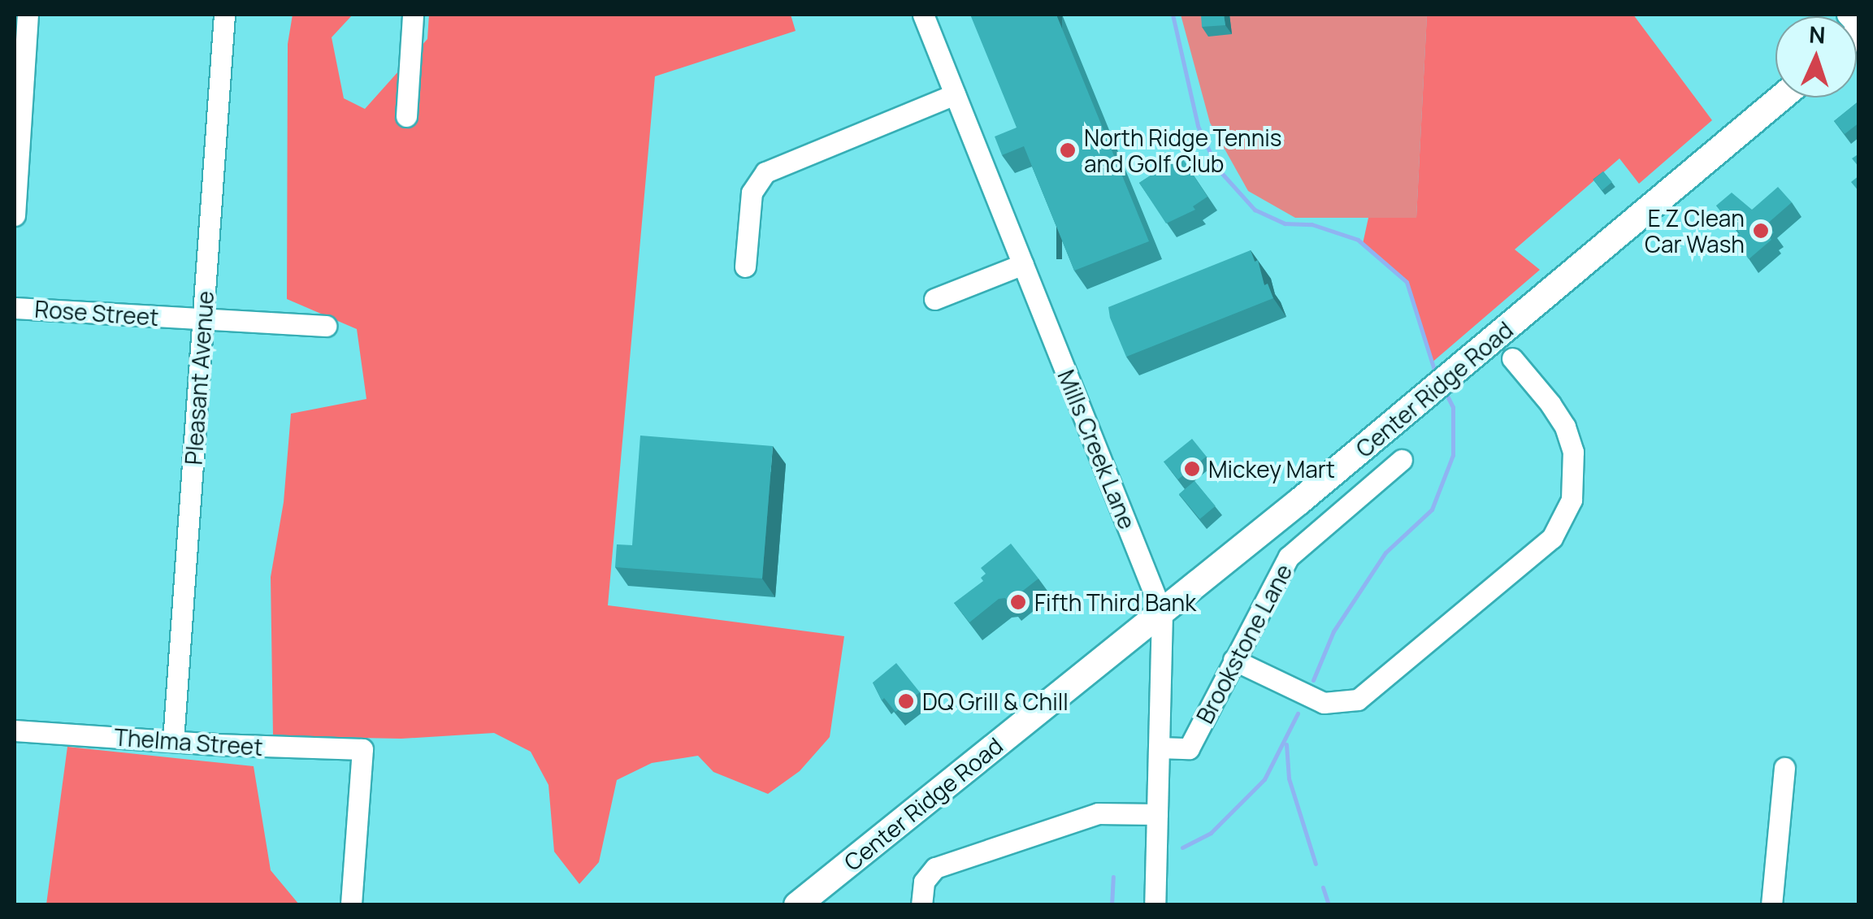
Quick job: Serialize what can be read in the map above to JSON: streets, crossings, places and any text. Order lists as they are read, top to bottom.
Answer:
{
  "streets": {
    "main road": ["Center Ridge Road"],
    "street": [
      "Rose Street",
      "Pleasant Avenue",
      "Mills Creek Lane",
      "Brookstone Lane",
      "Thelma Street"
    ]
  },
  "crossings": [
    ["Rose Street", "Pleasant Avenue"],
    ["Pleasant Avenue", "Thelma Street"],
    ["Center Ridge Road", "Mills Creek Lane"],
    ["Mills Creek Lane", "Brookstone Lane"]
  ],
  "places": [
    "North Ridge Tennis and Golf Club",
    "E Z Clean Car Wash",
    "Mickey Mart",
    "Fifth Third Bank",
    "DQ Grill & Chill"
  ],
  "north": "top"
}
